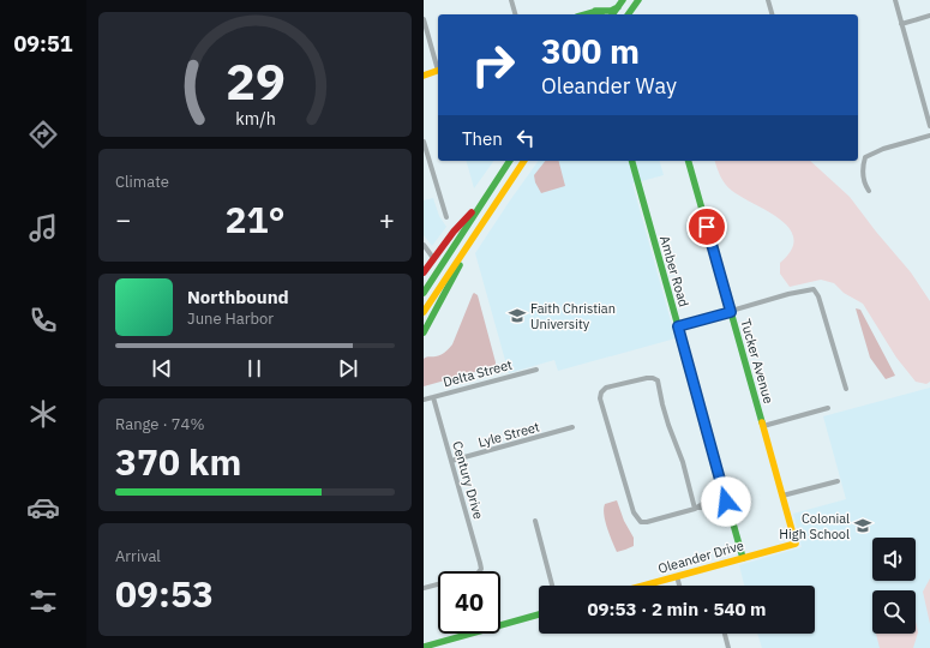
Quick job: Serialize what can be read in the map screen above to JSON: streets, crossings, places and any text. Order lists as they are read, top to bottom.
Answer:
{
  "streets": {
    "main road": ["Amber Road", "Tucker Avenue", "Oleander Drive"],
    "street": ["Delta Street", "Lyle Street", "Century Drive"]
  },
  "crossings": [
    ["Amber Road", "Oleander Drive"],
    ["Tucker Avenue", "Oleander Drive"],
    ["Delta Street", "Century Drive"],
    ["Lyle Street", "Century Drive"]
  ],
  "places": {
    "school or university": ["Faith Christian University", "Colonial High School"]
  },
  "page": {
    "tabs": "09:51",
    "turn": ["300 m", "Oleander Way"],
    "then": "Then",
    "tile": [
      "Climate",
      ["Range · 74%", "370 km"],
      ["Arrival", "09:53"]
    ],
    "heat": ["−", "21°", "+"],
    "song": ["Northbound", "June Harbor"],
    "limit": "40",
    "trip": "09:53 · 2 min · 540 m",
    "gauge": ["29", "km/h"]
  }
}
